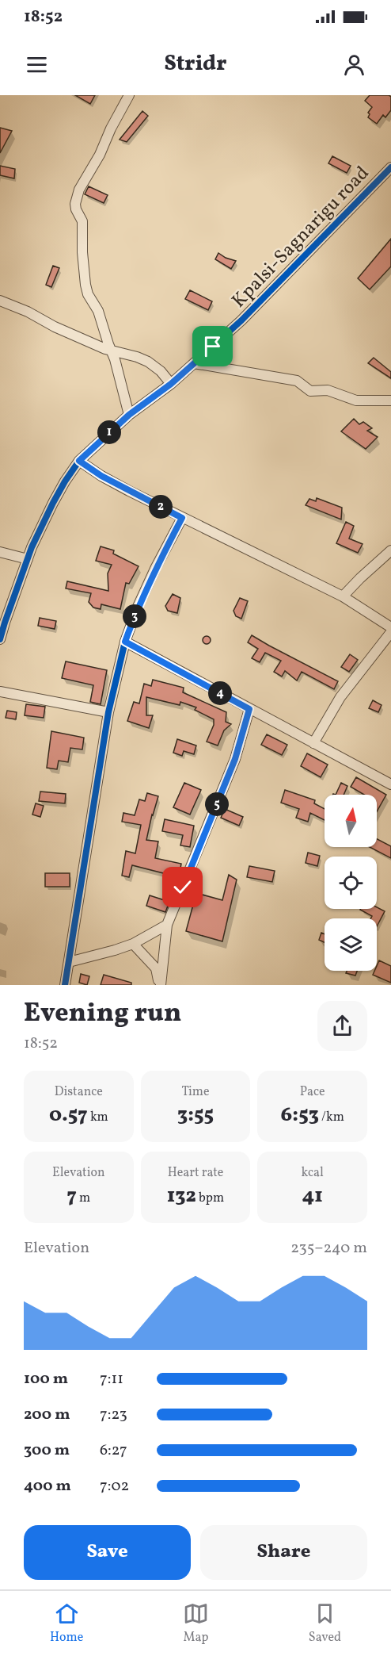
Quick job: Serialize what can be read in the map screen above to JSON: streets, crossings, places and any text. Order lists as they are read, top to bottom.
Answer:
{
  "streets": {
    "street": ["Kpalsi-Sagnarigu road"]
  },
  "north": "top",
  "page": {
    "status": "18:52",
    "header": "Stridr",
    "pins": [
      "1",
      "2",
      "3",
      "4",
      "5"
    ],
    "heading": ["Evening run", "18:52"],
    "stats": [
      ["Distance", "0.57 km"],
      ["Time", "3:55"],
      ["Pace", "6:53 /km"],
      ["Elevation", "7 m"],
      ["Heart rate", "132 bpm"],
      ["kcal", "41"]
    ],
    "chart": ["Elevation", "235–240 m"],
    "list": [
      {
        "name": "100 m",
        "note": "7:11"
      },
      {
        "name": "200 m",
        "note": "7:23"
      },
      {
        "name": "300 m",
        "note": "6:27"
      },
      {
        "name": "400 m",
        "note": "7:02"
      }
    ],
    "buttons": ["Save", "Share"],
    "tabs": ["Home", "Map", "Saved"]
  }
}
